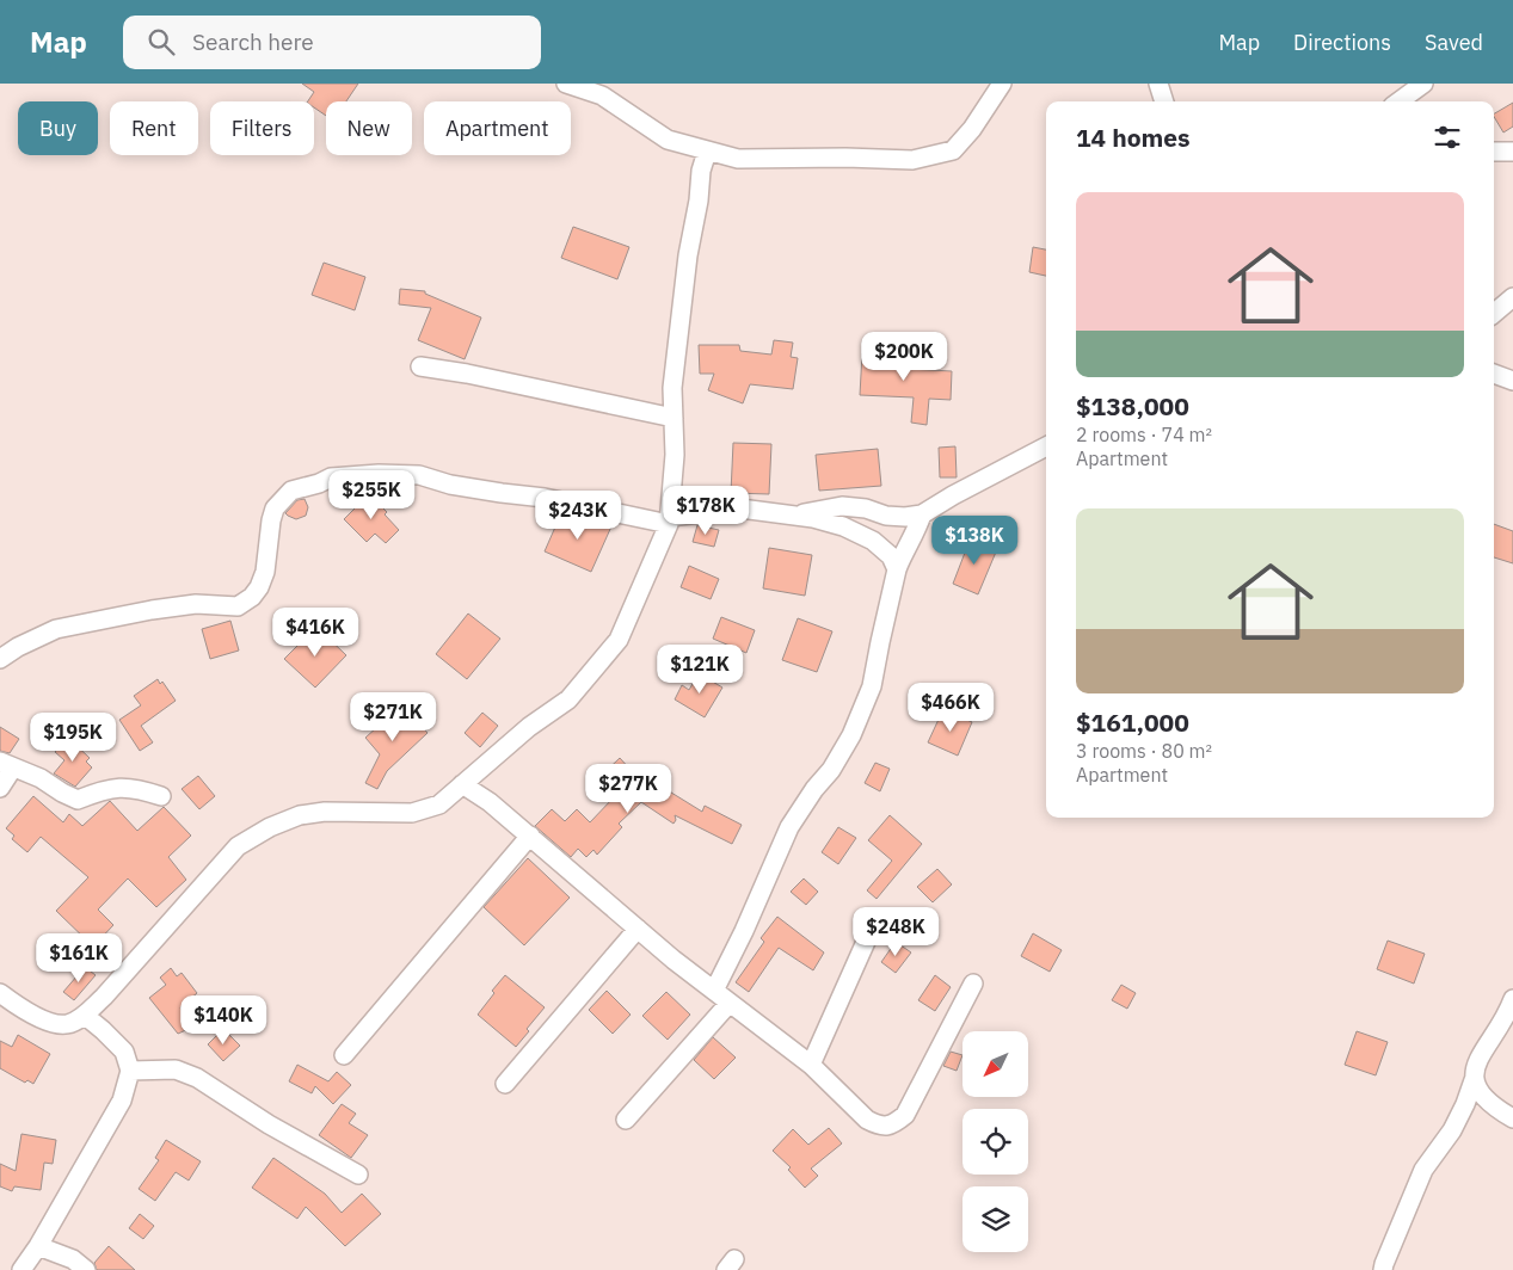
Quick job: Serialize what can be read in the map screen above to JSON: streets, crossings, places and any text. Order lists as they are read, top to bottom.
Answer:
{
  "north": "bottom left",
  "page": {
    "header": "Map",
    "search": "Search here",
    "nav": ["Map", "Directions", "Saved"],
    "chip": [
      "Buy",
      "Rent",
      "Filters",
      "New",
      "Apartment"
    ],
    "heading": "14 homes",
    "list": [
      {
        "name": "$138,000",
        "note": "2 rooms · 74 m² · Apartment"
      },
      {
        "name": "$161,000",
        "note": "3 rooms · 80 m² · Apartment"
      }
    ],
    "price": [
      "$200K",
      "$255K",
      "$178K",
      "$243K",
      "$138K",
      "$416K",
      "$121K",
      "$466K",
      "$271K",
      "$195K",
      "$277K",
      "$248K",
      "$161K",
      "$140K"
    ]
  }
}
